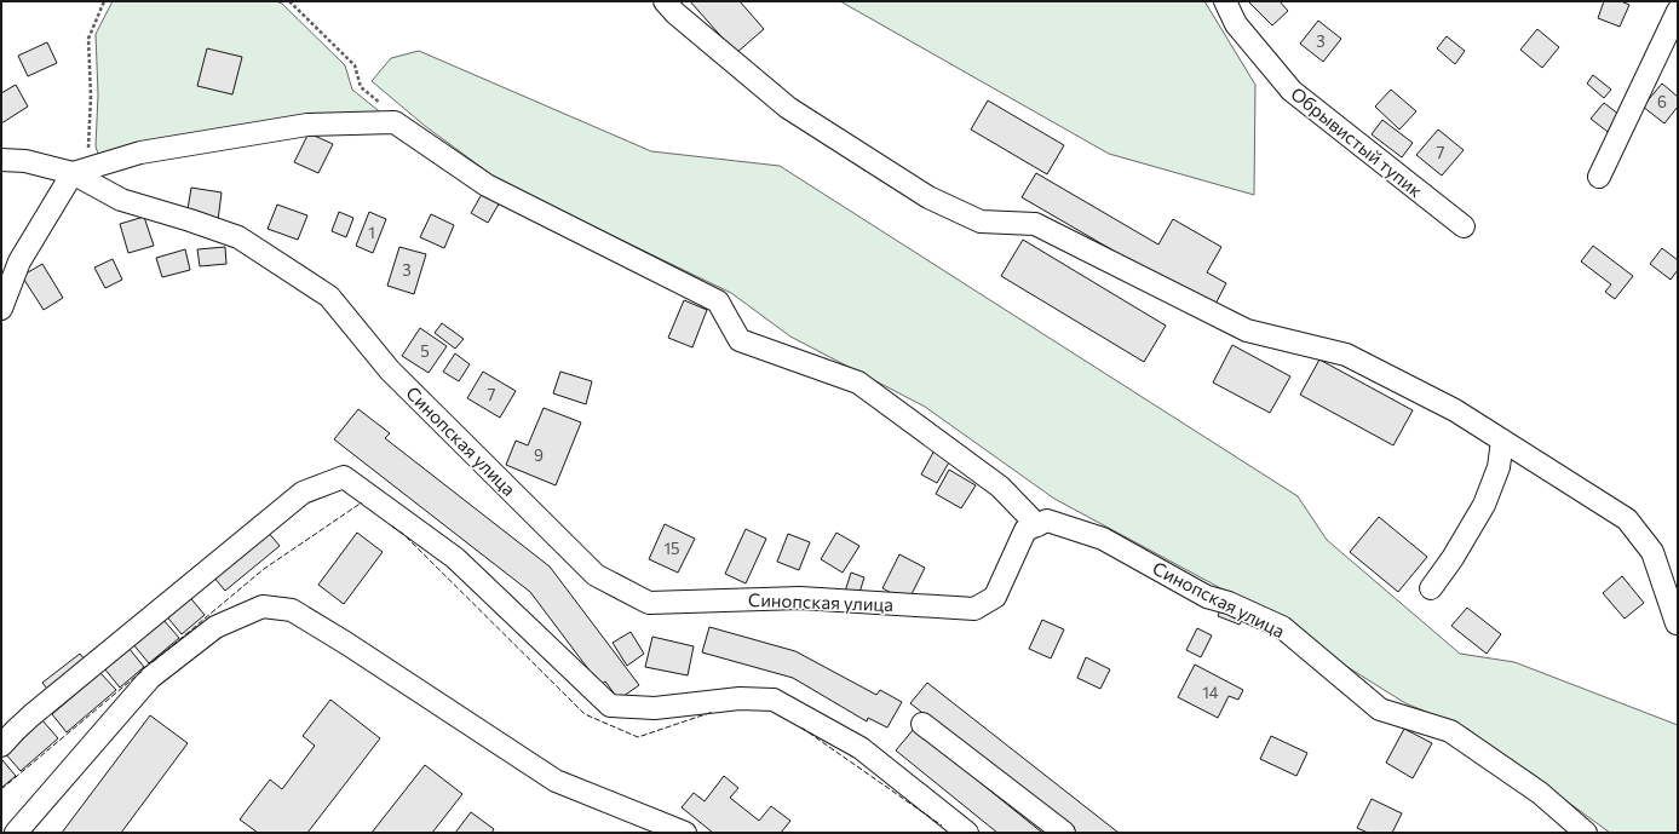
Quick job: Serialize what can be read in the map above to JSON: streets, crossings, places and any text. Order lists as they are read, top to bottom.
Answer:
{
  "streets": {
    "street": ["Обрывистый тупик", "Синопская улица"]
  },
  "house_numbers": [
    "3",
    "6",
    "7",
    "1",
    "3",
    "5",
    "7",
    "9",
    "15",
    "14"
  ]
}
